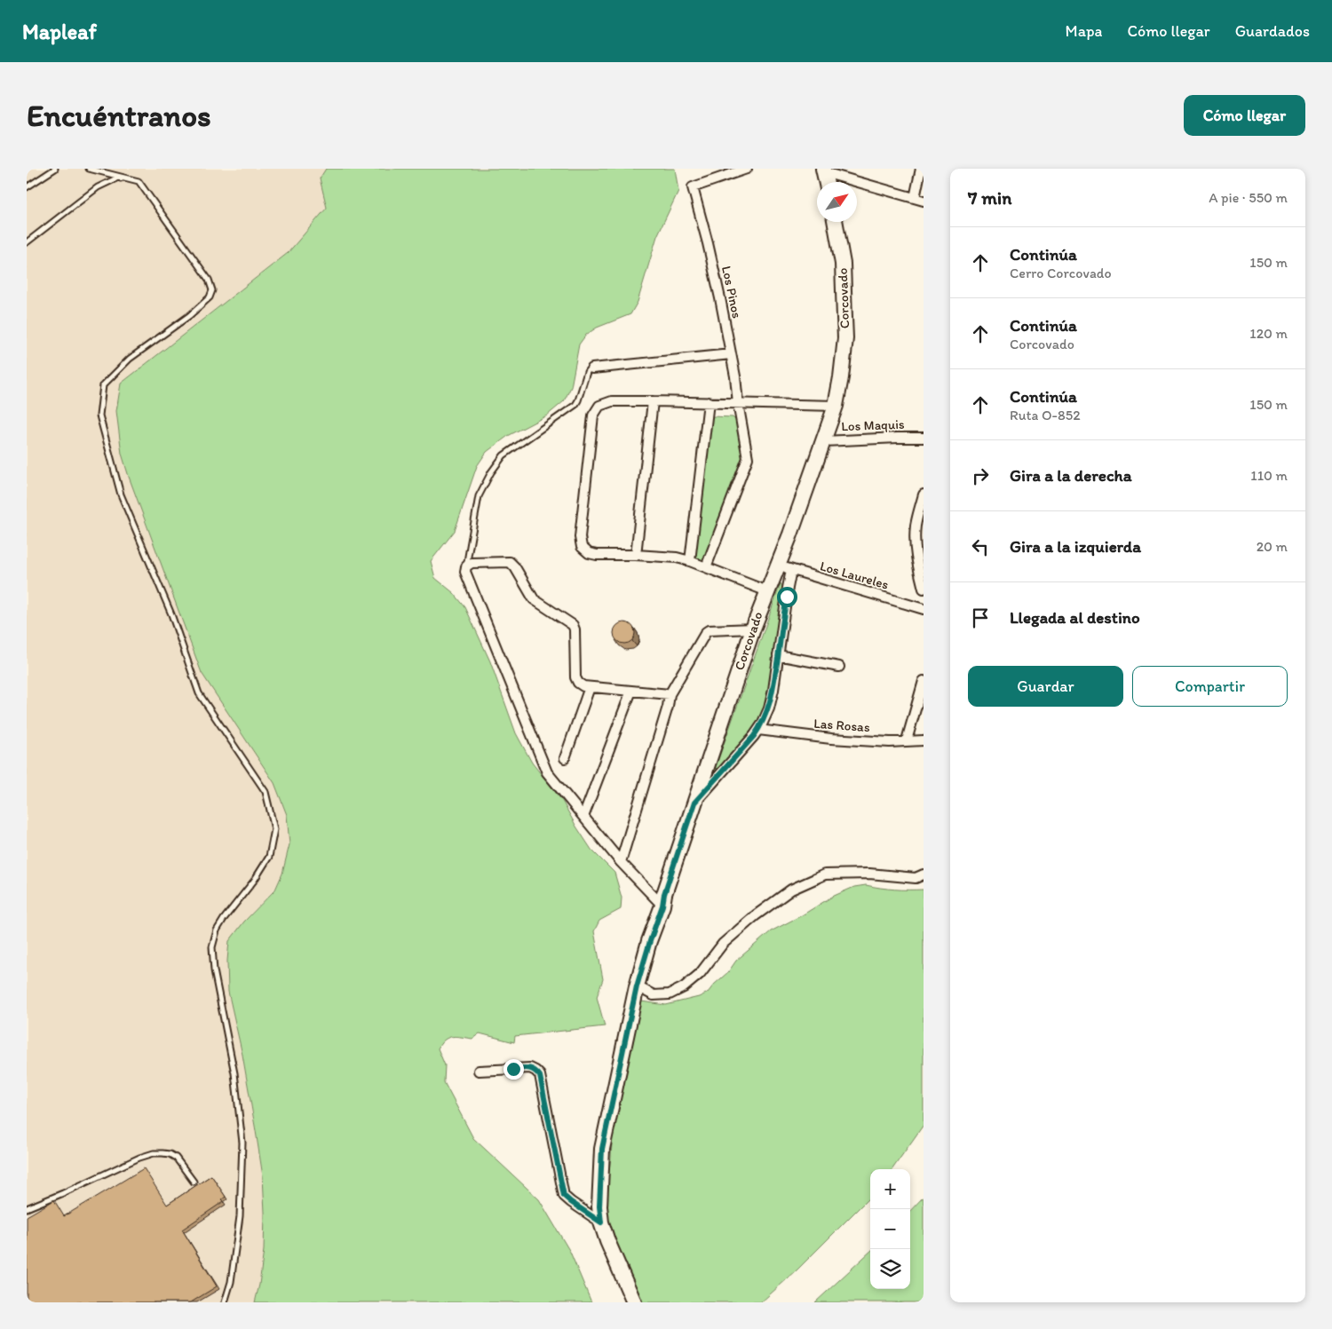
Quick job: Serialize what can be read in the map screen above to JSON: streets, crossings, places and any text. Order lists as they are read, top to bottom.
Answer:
{
  "streets": {
    "main road": ["Corcovado"],
    "street": [
      "Los Pinos",
      "Los Maquis",
      "Los Laureles",
      "Las Rosas"
    ]
  },
  "crossings": [
    ["Corcovado", "Los Maquis"],
    ["Corcovado", "Los Laureles"]
  ],
  "north": "top right",
  "page": {
    "header": "Mapleaf",
    "nav": ["Mapa", "Cómo llegar", "Guardados"],
    "buttons": [
      "Cómo llegar",
      ["Guardar", "Compartir"]
    ],
    "title": "Encuéntranos",
    "heading": ["7 min", "A pie · 550 m"],
    "list": [
      ["Continúa", "Cerro Corcovado", "150 m"],
      ["Continúa", "Corcovado", "120 m"],
      ["Continúa", "Ruta O-852", "150 m"],
      ["Gira a la derecha", "110 m"],
      ["Gira a la izquierda", "20 m"],
      "Llegada al destino"
    ],
    "map_buttons": ["+", "−"]
  }
}
